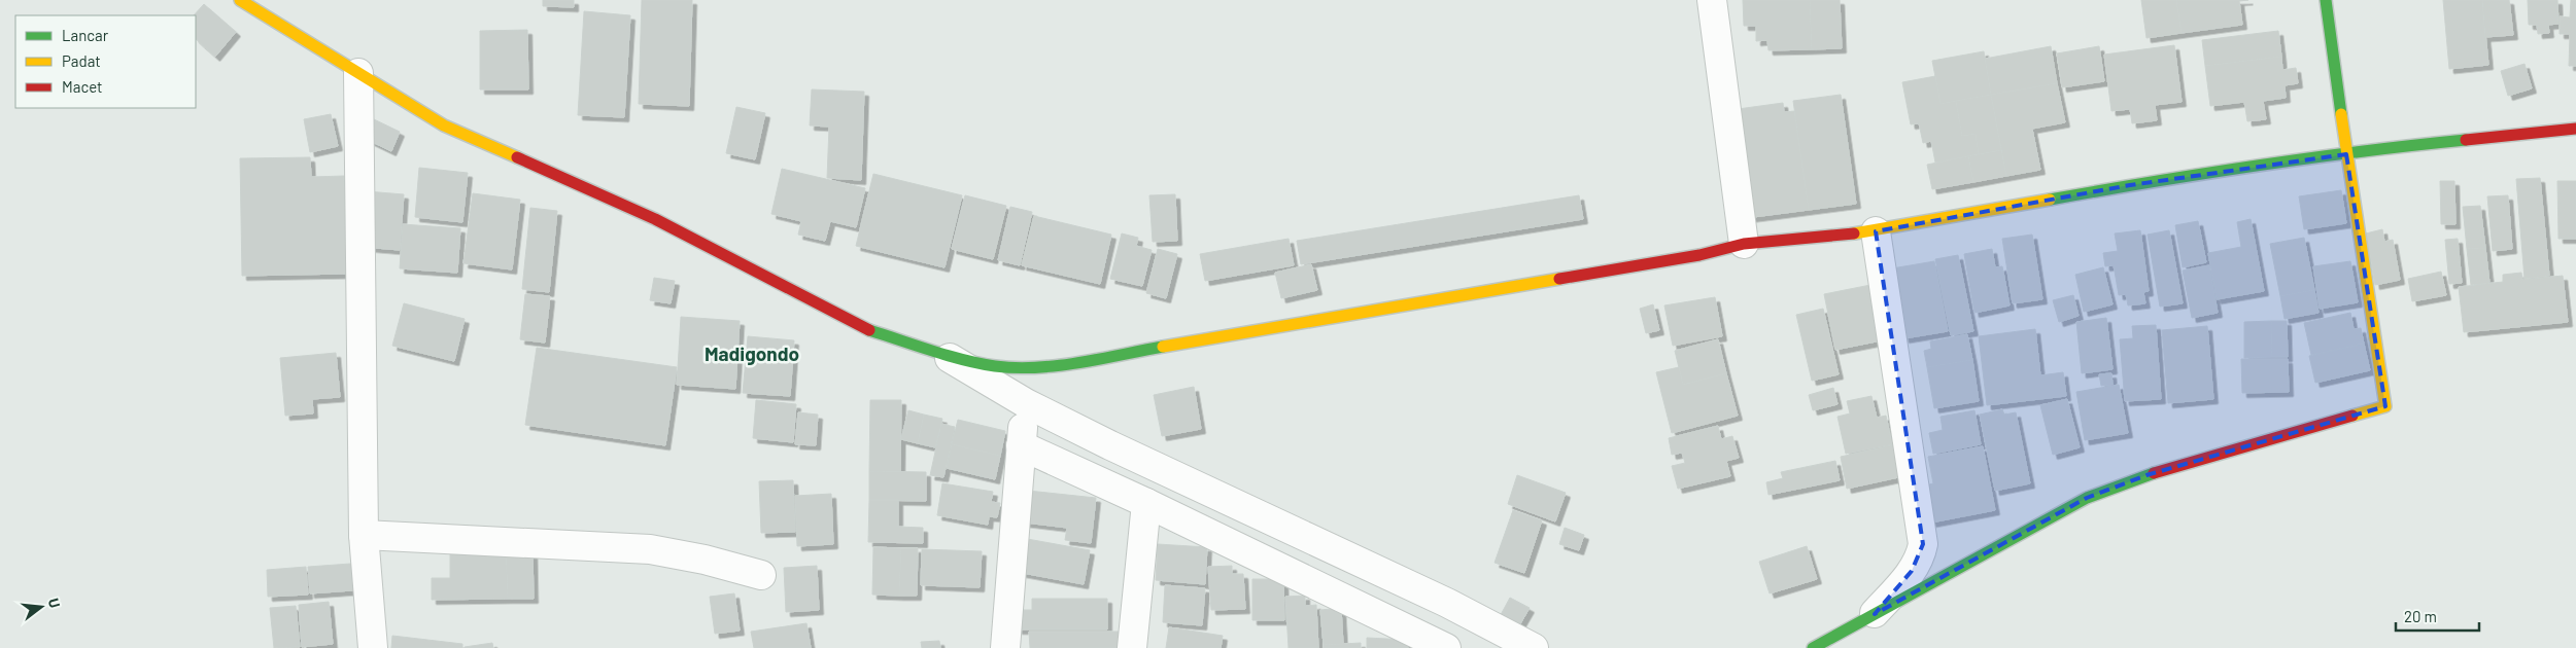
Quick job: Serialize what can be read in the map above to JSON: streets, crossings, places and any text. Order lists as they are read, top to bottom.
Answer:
{
  "districts": ["Madigondo"],
  "legend": ["Lancar", "Padat", "Macet"],
  "scale_bar": "20 m",
  "north": "right"
}
